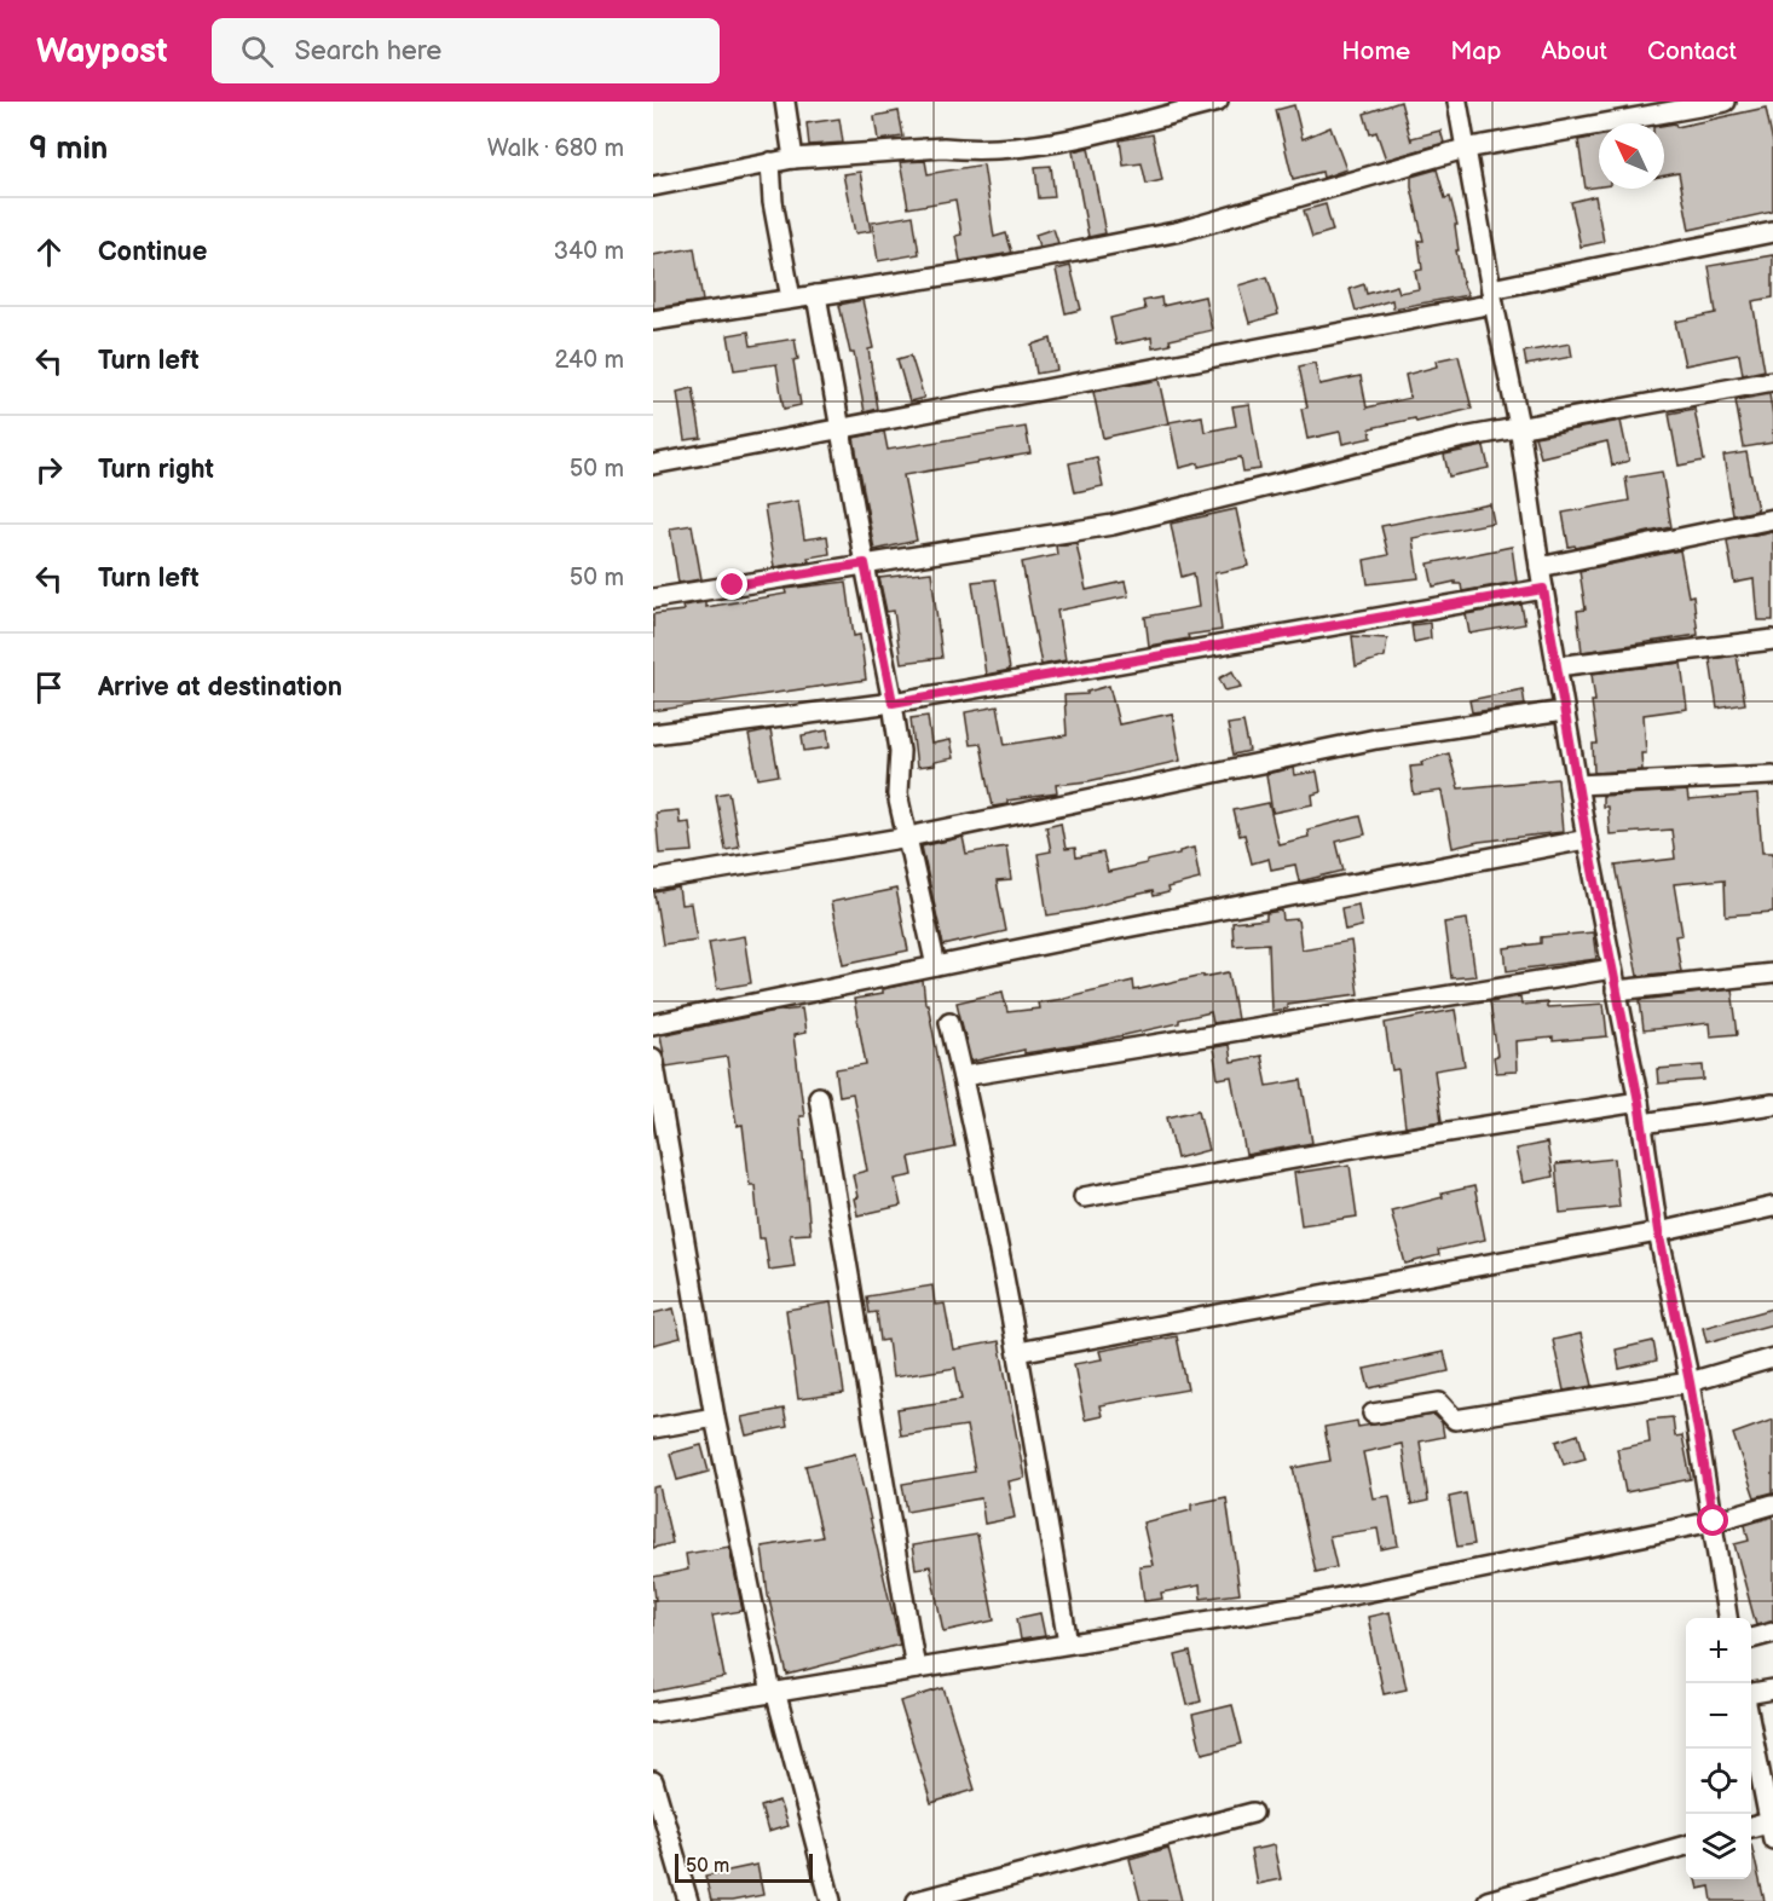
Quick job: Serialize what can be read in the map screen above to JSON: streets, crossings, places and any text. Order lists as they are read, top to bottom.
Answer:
{
  "scale_bar": "50 m",
  "north": "top left",
  "page": {
    "header": "Waypost",
    "search": "Search here",
    "nav": [
      "Home",
      "Map",
      "About",
      "Contact"
    ],
    "heading": ["9 min", "Walk · 680 m"],
    "list": [
      ["Continue", "340 m"],
      ["Turn left", "240 m"],
      ["Turn right", "50 m"],
      ["Turn left", "50 m"],
      "Arrive at destination"
    ],
    "map_buttons": ["+", "−"],
    "scale": "50 m"
  }
}
